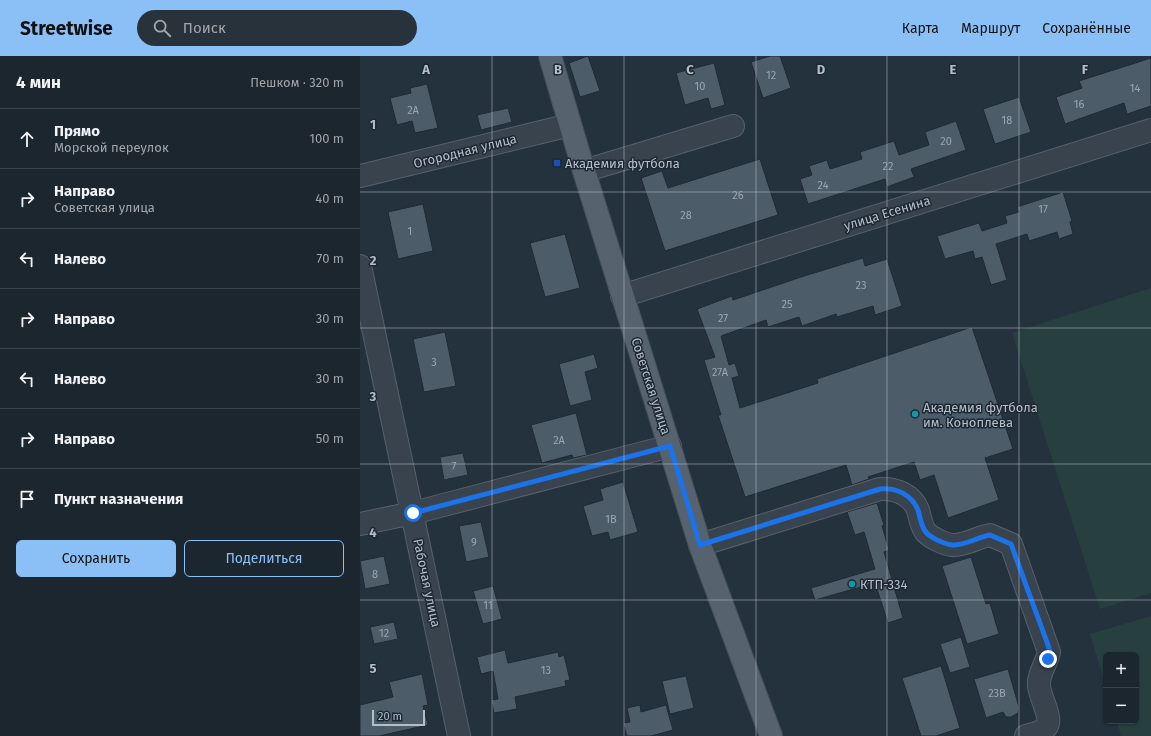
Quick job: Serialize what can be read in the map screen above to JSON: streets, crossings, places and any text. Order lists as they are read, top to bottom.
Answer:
{
  "streets": {
    "main road": ["Советская улица"],
    "street": ["Огородная улица", "улица Есенина", "Рабочая улица"]
  },
  "crossings": [
    ["Огородная улица", "Советская улица"],
    ["улица Есенина", "Советская улица"]
  ],
  "places": {
    "transit": ["Академия футбола"],
    "other": ["Академия футбола им. Коноплева", "КТП-334"]
  },
  "house_numbers": [
    "12",
    "10",
    "14",
    "16",
    "2А",
    "18",
    "20",
    "22",
    "24",
    "26",
    "17",
    "28",
    "1",
    "23",
    "25",
    "27",
    "3",
    "27А",
    "2А",
    "7",
    "1В",
    "9",
    "8",
    "11",
    "12",
    "13",
    "23В"
  ],
  "scale_bar": "20 m",
  "page": {
    "header": "Streetwise",
    "search": "Поиск",
    "nav": ["Карта", "Маршрут", "Сохранённые"],
    "heading": ["4 мин", "Пешком · 320 m"],
    "list": [
      ["Прямо", "Морской переулок", "100 m"],
      ["Направо", "Советская улица", "40 m"],
      ["Налево", "70 m"],
      ["Направо", "30 m"],
      ["Налево", "30 m"],
      ["Направо", "50 m"],
      "Пункт назначения"
    ],
    "buttons": ["Сохранить", "Поделиться"],
    "map_buttons": ["+", "−"],
    "scale": "20 m"
  },
  "grid": {
    "columns": [
      "A",
      "B",
      "C",
      "D",
      "E",
      "F"
    ],
    "rows": [
      "1",
      "2",
      "3",
      "4",
      "5"
    ]
  }
}
